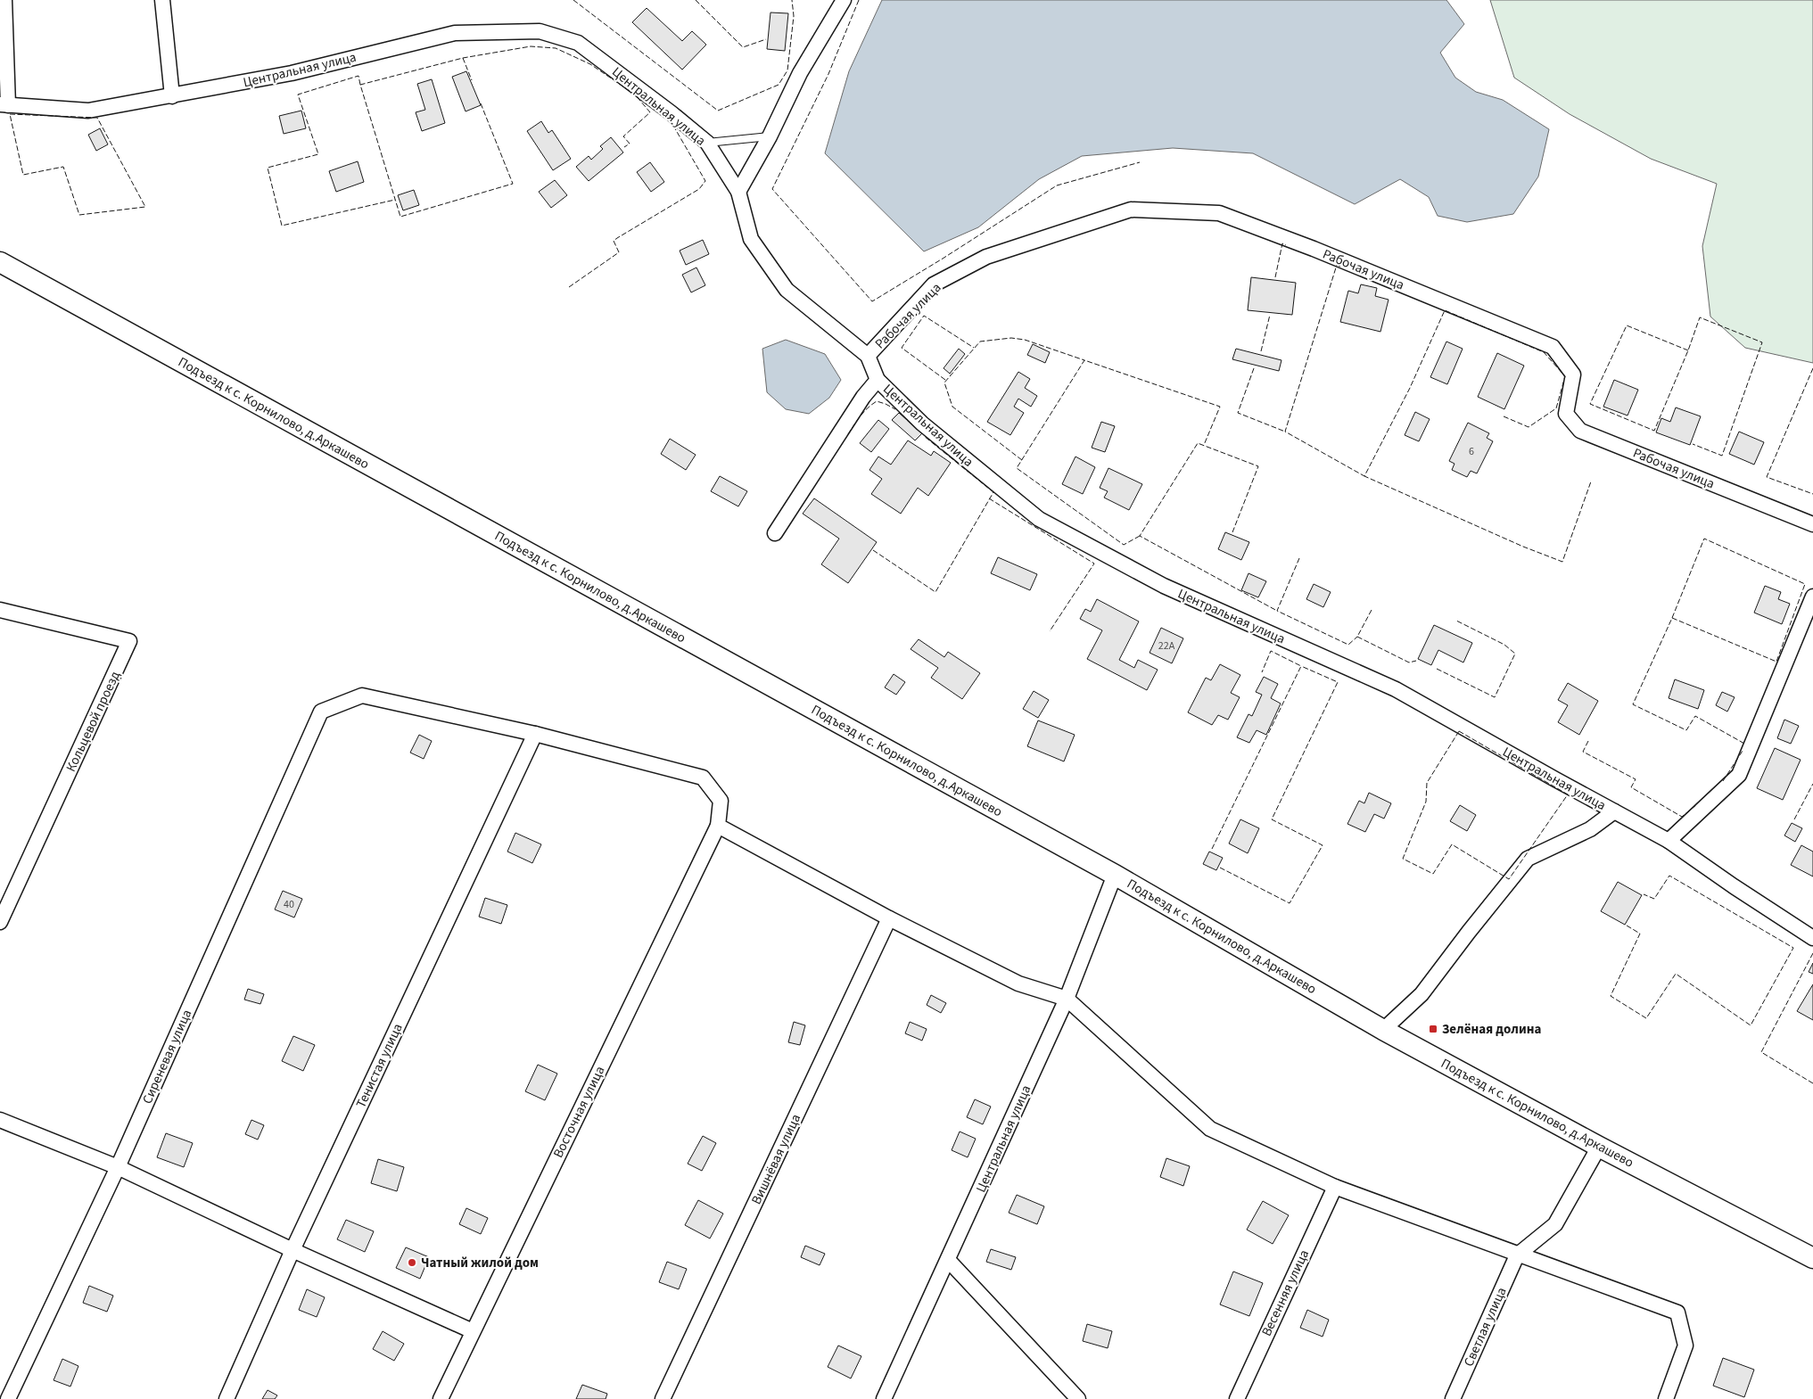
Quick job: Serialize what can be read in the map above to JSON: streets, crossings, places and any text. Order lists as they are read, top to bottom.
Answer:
{
  "streets": {
    "street": [
      "Центральная улица",
      "Рабочая улица",
      "Подъезд к с. Корнилово, д.Аркашево",
      "Кольцевой проезд",
      "Сиреневая улица",
      "Тенистая улица",
      "Восточная улица",
      "Вишнёвая улица",
      "Весенняя улица",
      "Светлая улица"
    ]
  },
  "crossings": [
    ["Центральная улица", "Рабочая улица"],
    ["Центральная улица", "Подъезд к с. Корнилово, д.Аркашево"],
    ["Сиреневая улица", "Восточная улица"],
    ["Тенистая улица", "Восточная улица"]
  ],
  "places": {
    "transit": ["Зелёная долина"],
    "other": ["Чатный жилой дом"]
  },
  "house_numbers": ["6", "22А", "40"]
}
